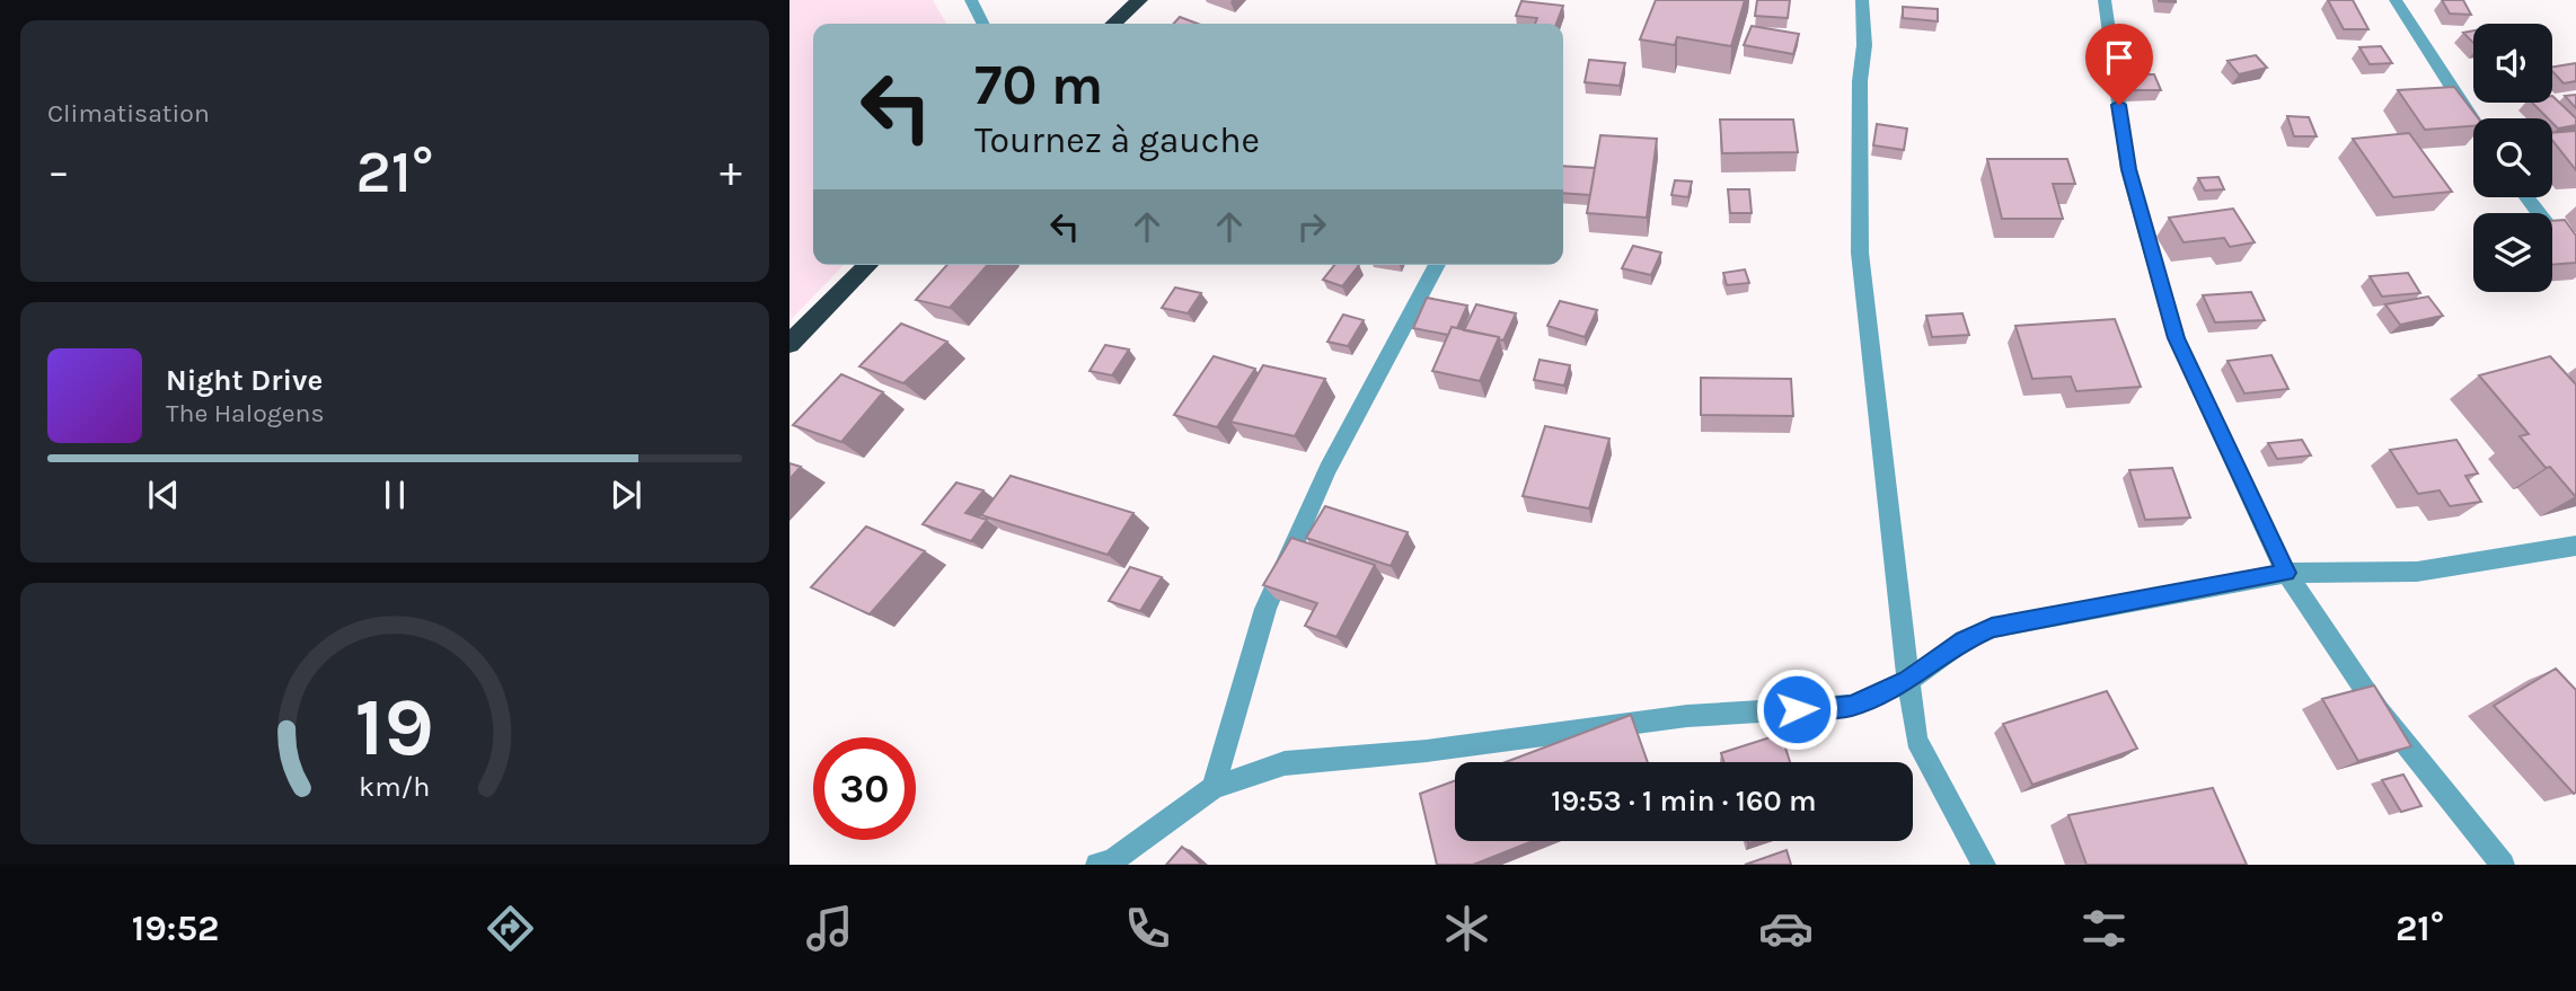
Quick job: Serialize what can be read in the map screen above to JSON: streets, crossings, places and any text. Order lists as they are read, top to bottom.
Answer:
{
  "page": {
    "tile": "Climatisation",
    "turn": ["70 m", "Tournez à gauche"],
    "heat": ["−", "21°", "+"],
    "song": ["Night Drive", "The Halogens"],
    "limit": "30",
    "trip": "19:53 · 1 min · 160 m",
    "tabs": ["19:52", "21°"],
    "gauge": ["19", "km/h"]
  }
}
